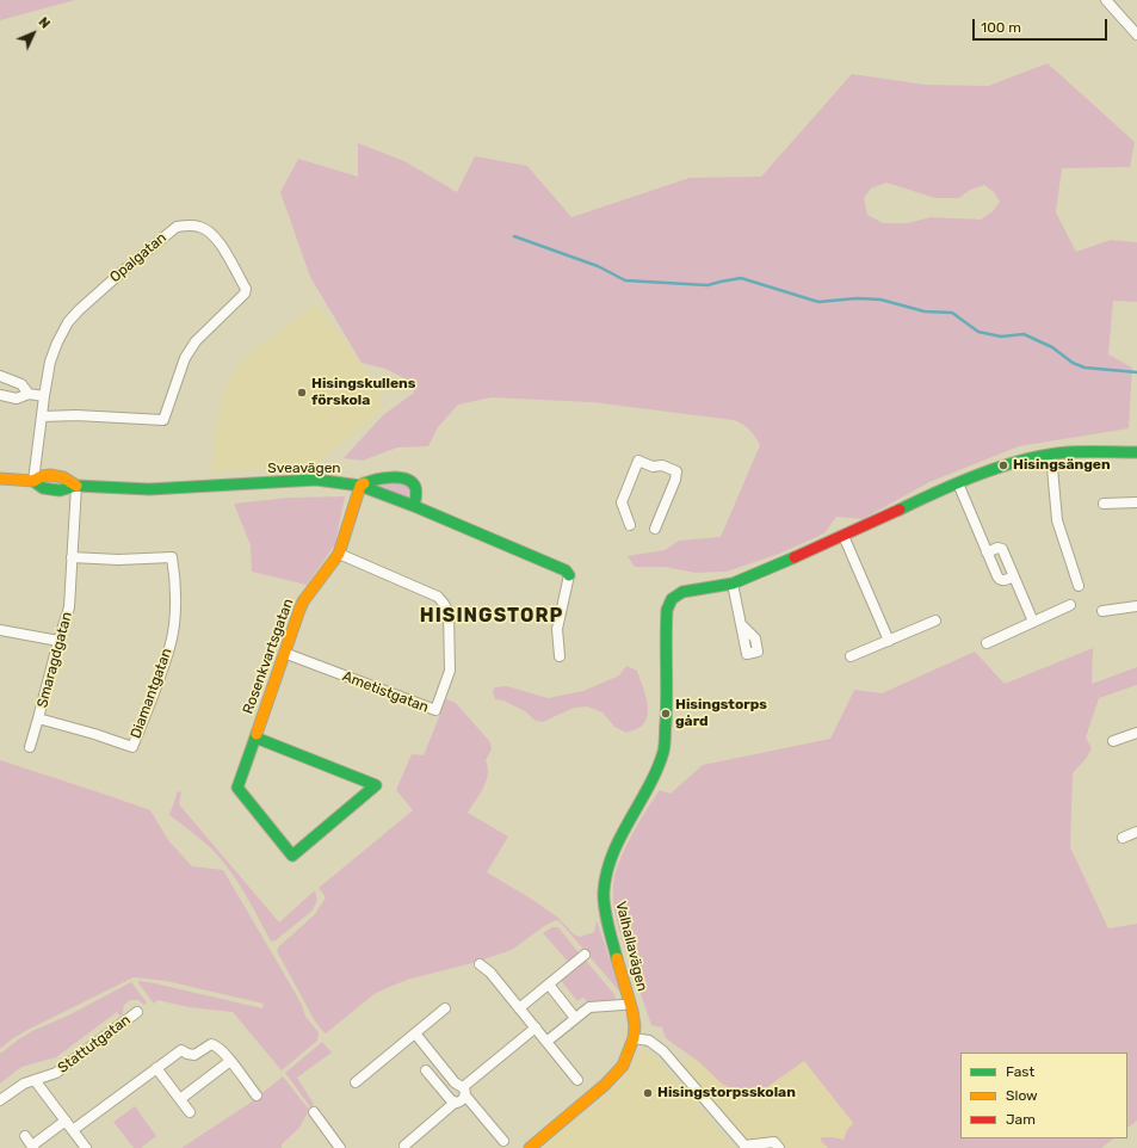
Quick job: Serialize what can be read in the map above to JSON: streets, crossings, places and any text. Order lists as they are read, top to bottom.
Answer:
{
  "streets": {
    "street": [
      "Opalgatan",
      "Sveavägen",
      "Rosenkvartsgatan",
      "Smaragdgatan",
      "Ametistgatan",
      "Diamantgatan",
      "Valhallavägen",
      "Stattutgatan"
    ]
  },
  "crossings": [
    ["Opalgatan", "Sveavägen"],
    ["Sveavägen", "Rosenkvartsgatan"],
    ["Sveavägen", "Smaragdgatan"],
    ["Rosenkvartsgatan", "Ametistgatan"],
    ["Smaragdgatan", "Diamantgatan"]
  ],
  "districts": ["HISINGSTORP"],
  "places": [
    "Hisingskullens förskola",
    "Hisingsängen",
    "Hisingstorps gård",
    "Hisingstorpsskolan"
  ],
  "legend": ["Fast", "Slow", "Jam"],
  "scale_bar": "100 m",
  "north": "top right"
}
